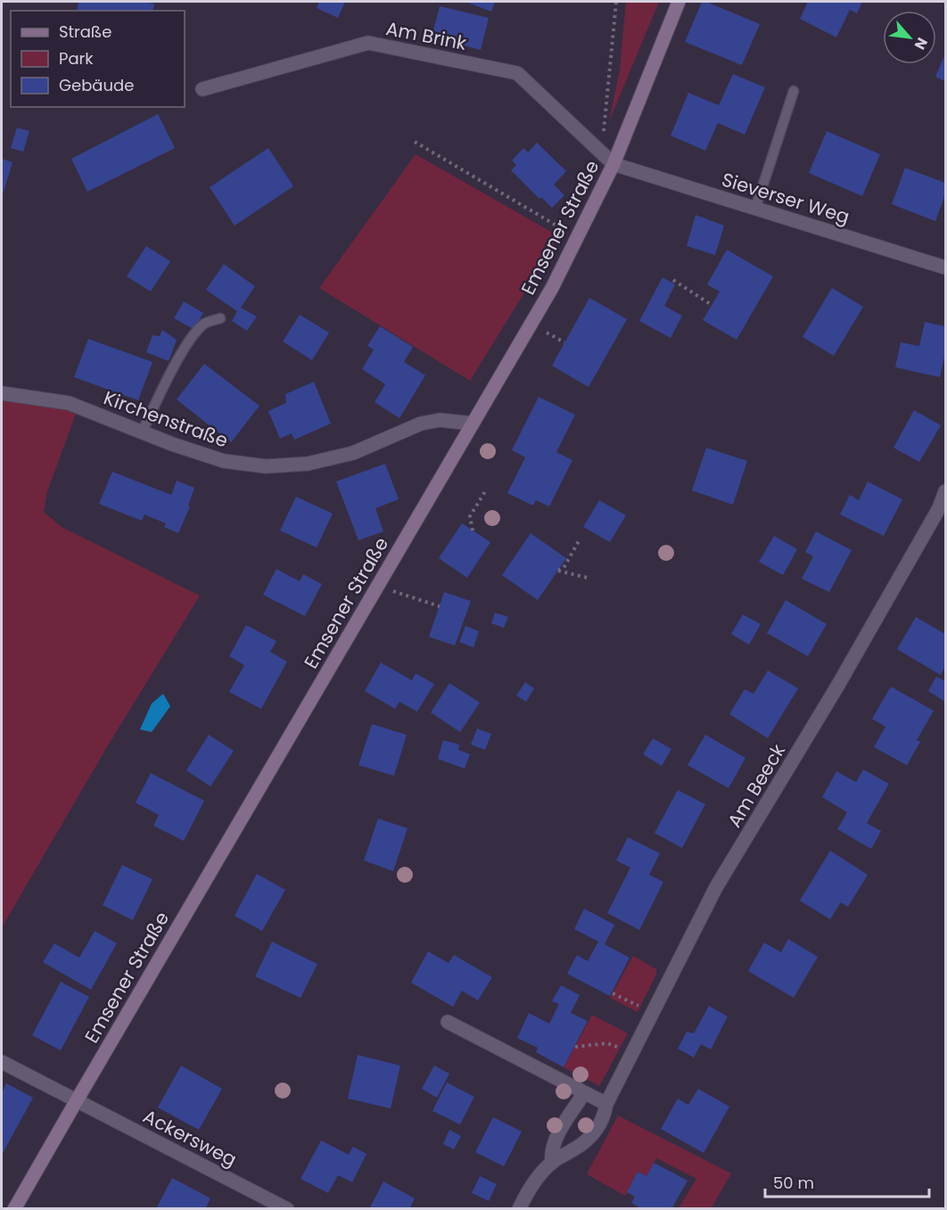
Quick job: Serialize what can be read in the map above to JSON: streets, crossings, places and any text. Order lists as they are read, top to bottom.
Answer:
{
  "streets": {
    "street": [
      "Am Brink",
      "Sieverser Weg",
      "Emsener Straße",
      "Kirchenstraße",
      "Am Beeck",
      "Ackersweg"
    ]
  },
  "crossings": [
    ["Am Brink", "Sieverser Weg"],
    ["Am Brink", "Emsener Straße"],
    ["Sieverser Weg", "Emsener Straße"],
    ["Emsener Straße", "Kirchenstraße"],
    ["Emsener Straße", "Ackersweg"]
  ],
  "legend": ["Straße", "Park", "Gebäude"],
  "scale_bar": "50 m",
  "north": "bottom right"
}
